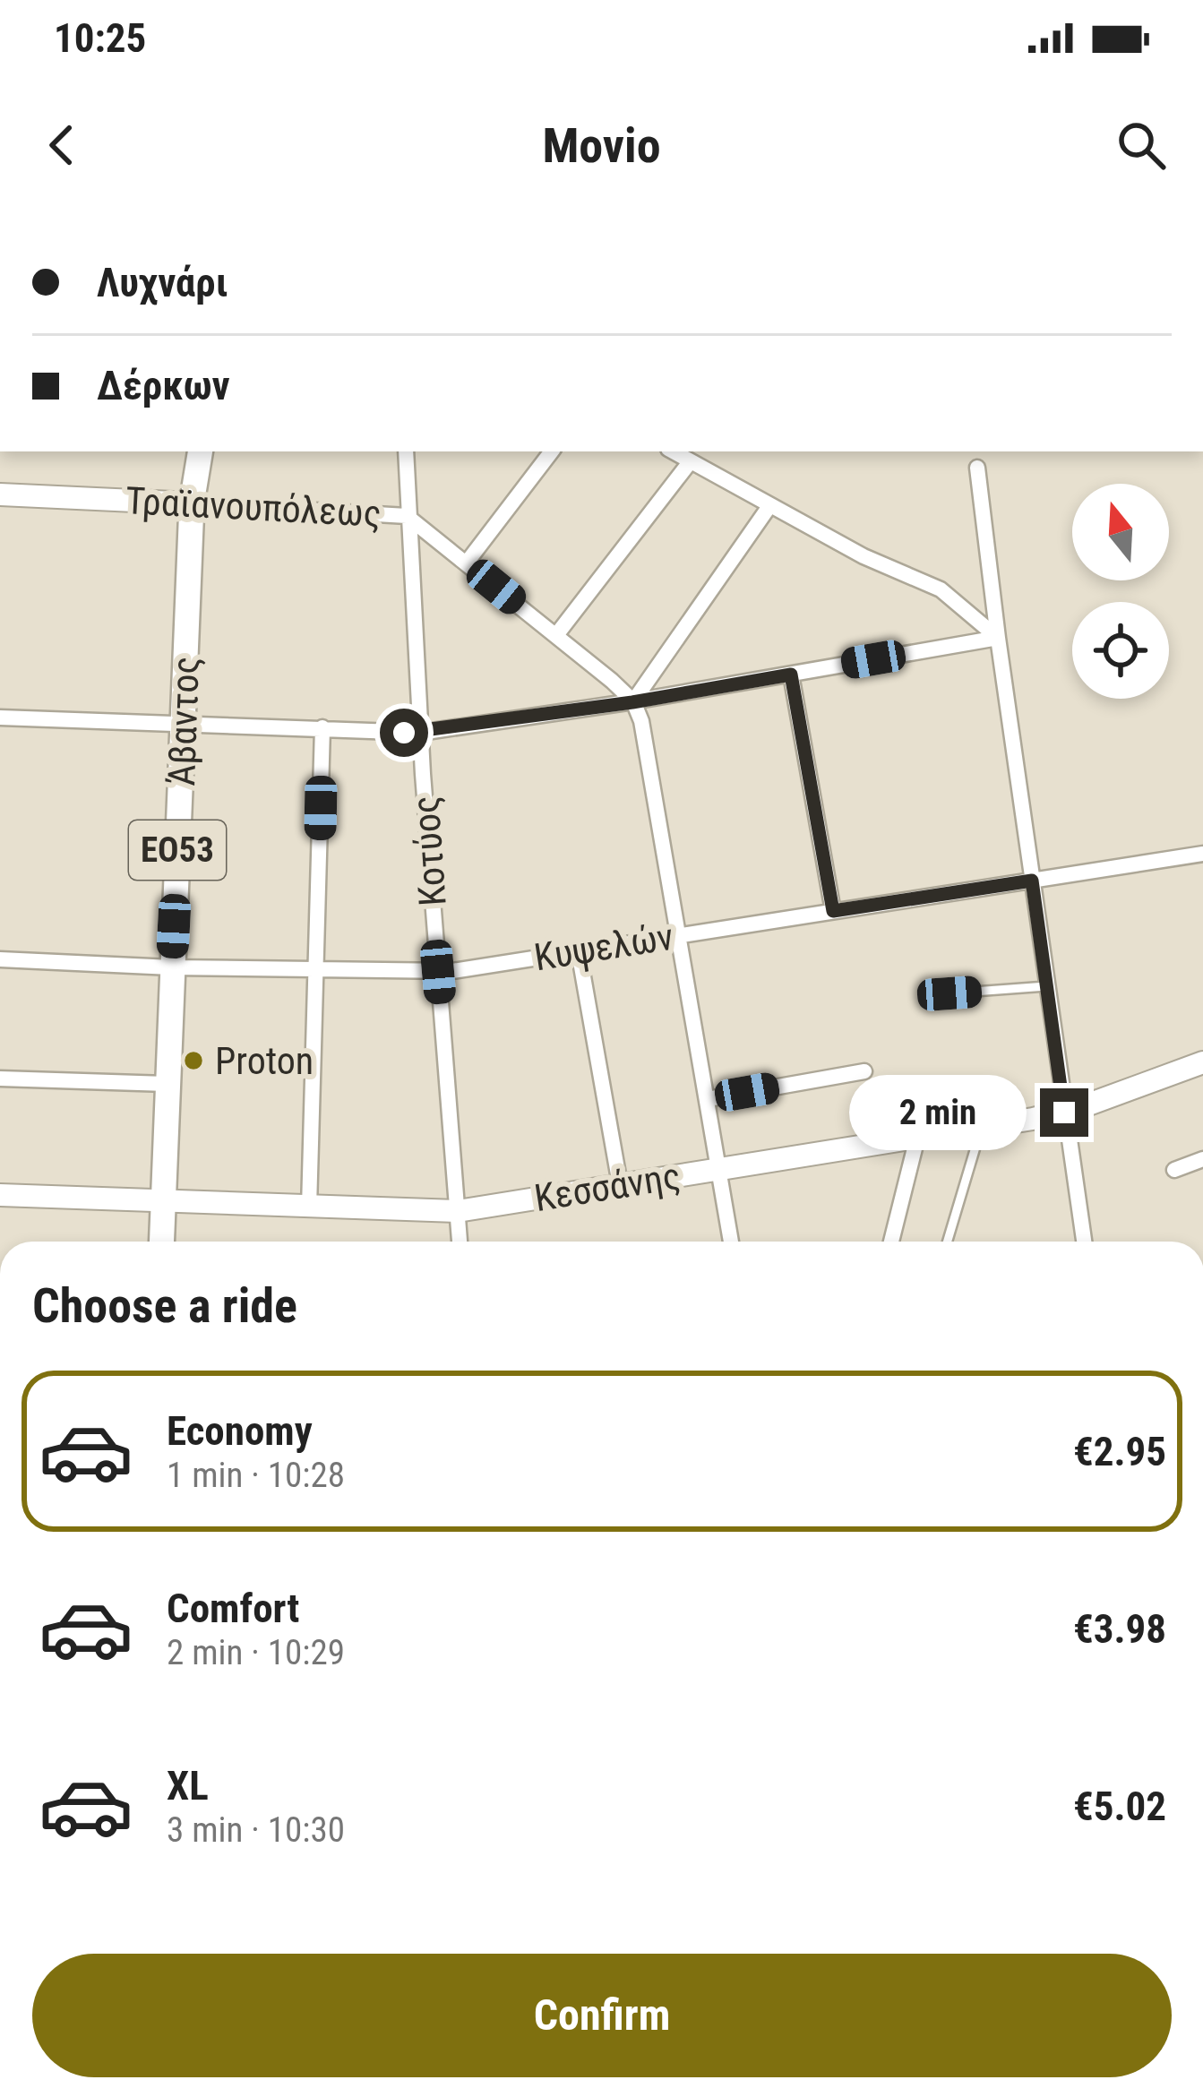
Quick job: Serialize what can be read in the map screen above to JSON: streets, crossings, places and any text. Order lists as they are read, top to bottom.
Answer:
{
  "streets": {
    "main road": ["Άβαντος", "ΕΟ53"],
    "street": [
      "Τραϊανουπόλεως",
      "Κοτύος",
      "Κυψελών",
      "Κεσσάνης"
    ]
  },
  "crossings": [
    ["Τραϊανουπόλεως", "Άβαντος"],
    ["Τραϊανουπόλεως", "Κοτύος"],
    ["Άβαντος", "Κυψελών"],
    ["Άβαντος", "Κεσσάνης"],
    ["Κοτύος", "Κυψελών"],
    ["Κοτύος", "Κεσσάνης"]
  ],
  "places": ["Proton"],
  "north": "top",
  "page": {
    "status": "10:25",
    "header": "Movio",
    "banner": ["Λυχνάρι", "Δέρκων"],
    "bubble": "2 min",
    "heading": "Choose a ride",
    "list": [
      {
        "name": "Economy",
        "note": "1 min · 10:28",
        "value": "€2.95"
      },
      {
        "name": "Comfort",
        "note": "2 min · 10:29",
        "value": "€3.98"
      },
      {
        "name": "XL",
        "note": "3 min · 10:30",
        "value": "€5.02"
      }
    ],
    "buttons": "Confirm"
  }
}
